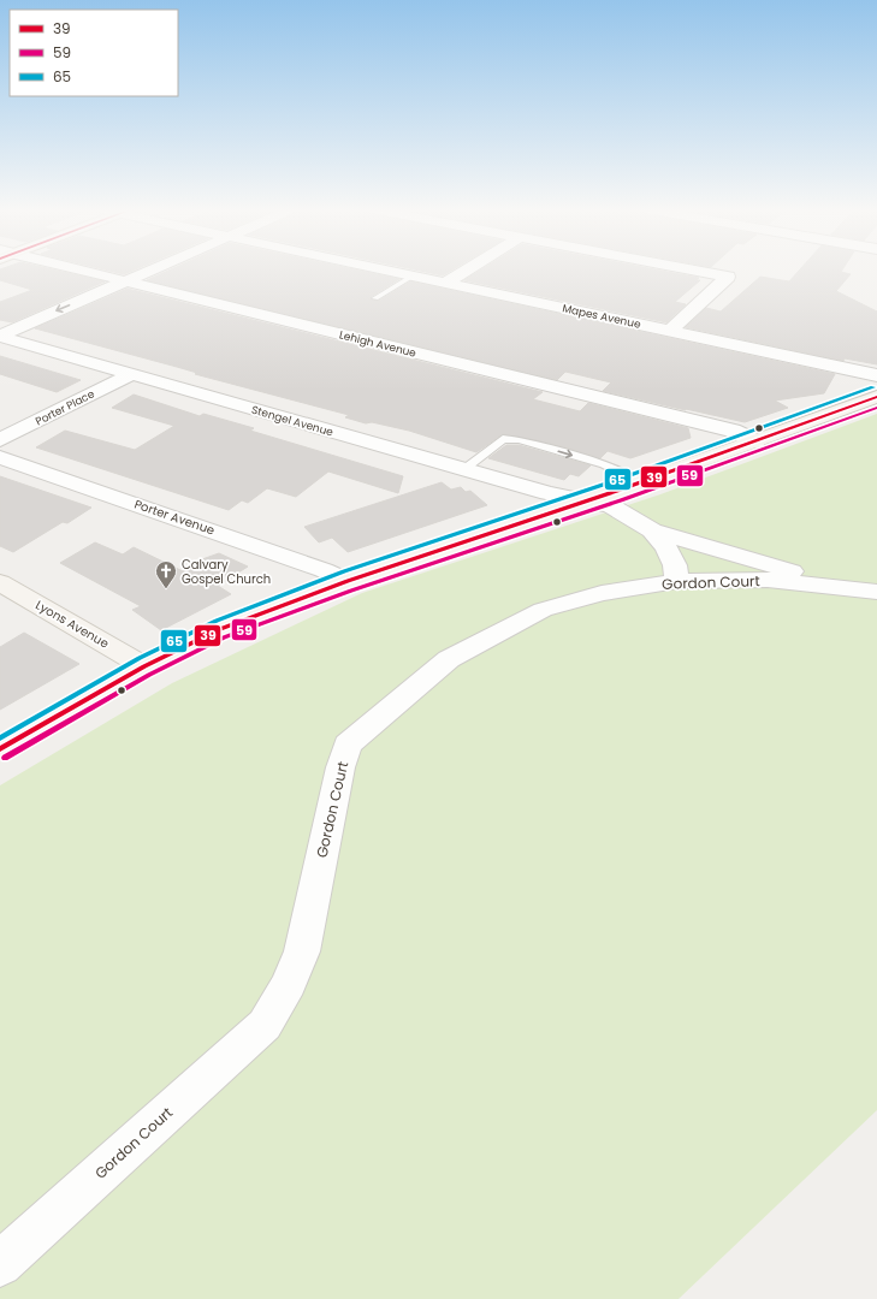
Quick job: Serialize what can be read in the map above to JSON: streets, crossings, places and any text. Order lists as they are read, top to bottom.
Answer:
{
  "streets": {
    "main road": ["Lyons Avenue"],
    "street": [
      "Mapes Avenue",
      "Lehigh Avenue",
      "Porter Place",
      "Stengel Avenue",
      "Porter Avenue",
      "Gordon Court"
    ]
  },
  "crossings": [
    ["Porter Place", "Stengel Avenue"]
  ],
  "places": {
    "church": ["Calvary Gospel Church"]
  },
  "lines": ["transit line 65", "transit line 39", "transit line 59"],
  "legend": ["39", "59", "65"]
}
